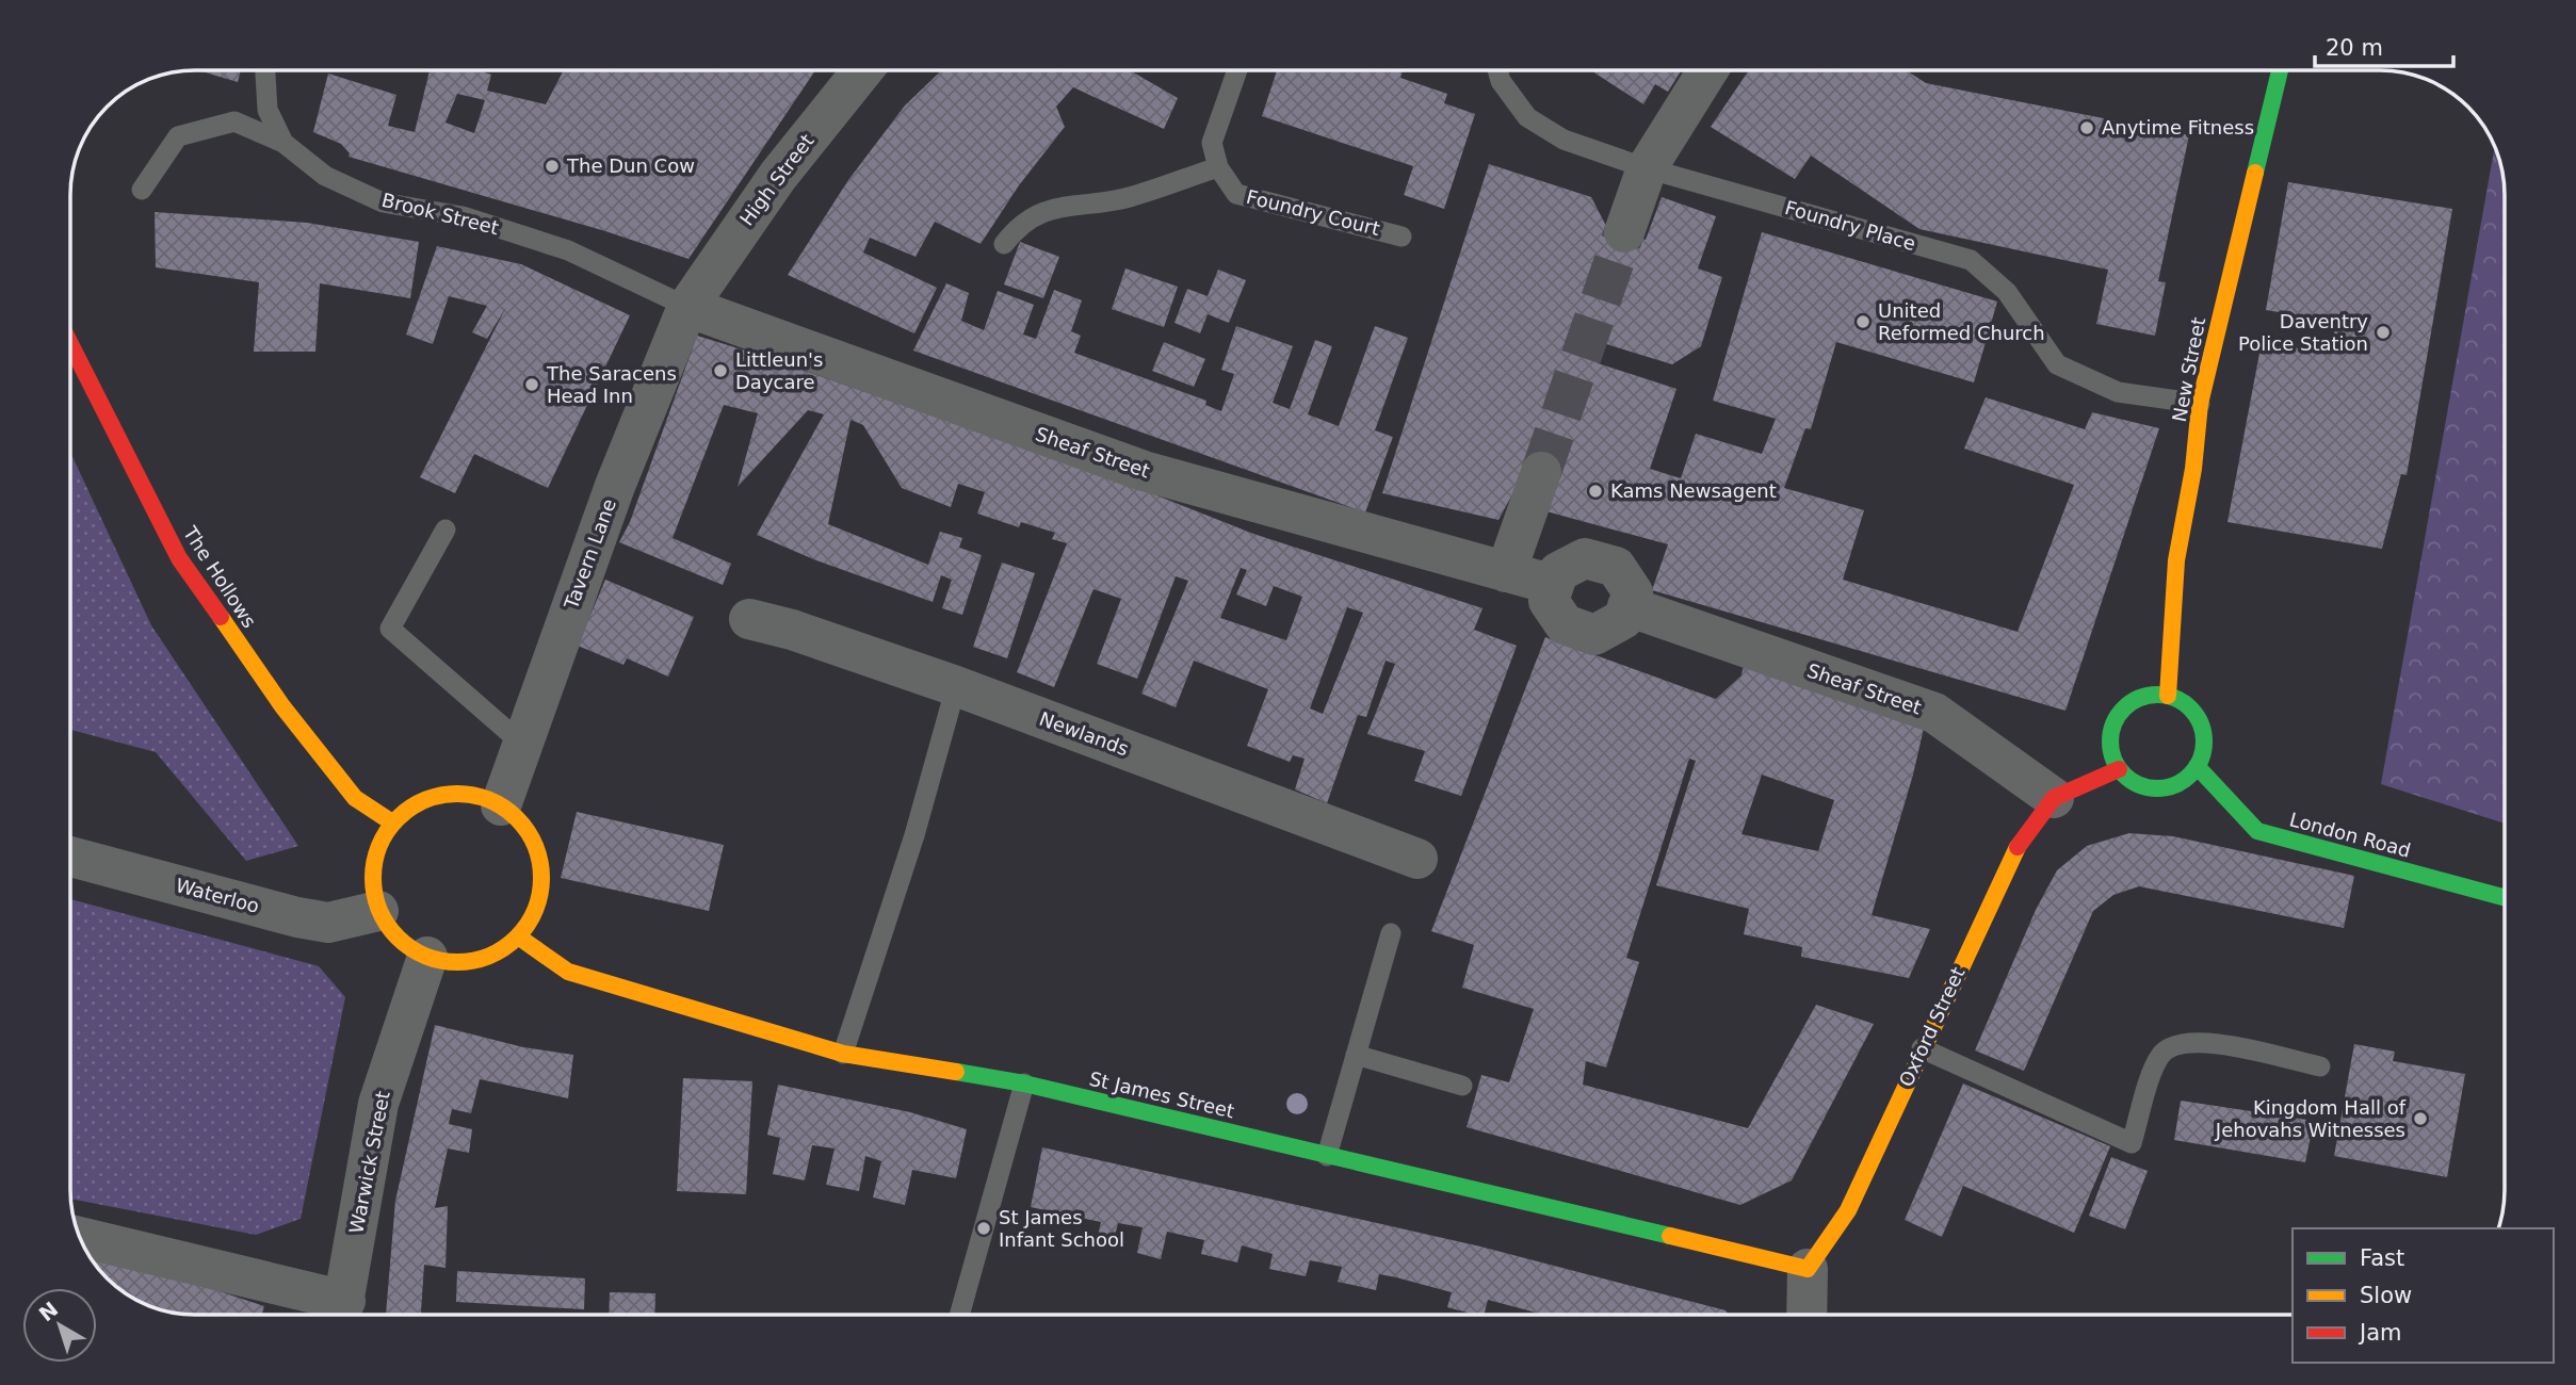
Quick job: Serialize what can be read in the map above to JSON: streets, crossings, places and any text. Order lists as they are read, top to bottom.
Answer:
{
  "streets": {
    "main road": [
      "New Street",
      "The Hollows",
      "London Road",
      "Oxford Street",
      "St James Street"
    ],
    "street": [
      "High Street",
      "Sheaf Street",
      "Tavern Lane",
      "Newlands",
      "Waterloo",
      "Warwick Street"
    ],
    "lane": ["Foundry Court", "Brook Street", "Foundry Place"]
  },
  "crossings": [
    ["High Street", "Brook Street"],
    ["High Street", "Sheaf Street"],
    ["High Street", "Tavern Lane"],
    ["Brook Street", "Sheaf Street"],
    ["Brook Street", "Tavern Lane"],
    ["Foundry Place", "New Street"],
    ["New Street", "London Road"],
    ["New Street", "Oxford Street"],
    ["Sheaf Street", "Tavern Lane"],
    ["Sheaf Street", "Oxford Street"],
    ["Tavern Lane", "The Hollows"],
    ["Tavern Lane", "Waterloo"],
    ["Tavern Lane", "St James Street"],
    ["Tavern Lane", "Warwick Street"],
    ["The Hollows", "Waterloo"],
    ["The Hollows", "St James Street"],
    ["The Hollows", "Warwick Street"],
    ["London Road", "Oxford Street"],
    ["Waterloo", "St James Street"],
    ["Waterloo", "Warwick Street"],
    ["Oxford Street", "St James Street"],
    ["St James Street", "Warwick Street"]
  ],
  "places": [
    "Anytime Fitness",
    "The Dun Cow",
    "United Reformed Church",
    "Daventry Police Station",
    "Littleun's Daycare",
    "The Saracens Head Inn",
    "Kams Newsagent",
    "Kingdom Hall of Jehovahs Witnesses",
    "St James Infant School"
  ],
  "legend": ["Fast", "Slow", "Jam"],
  "scale_bar": "20 m",
  "north": "top left"
}
